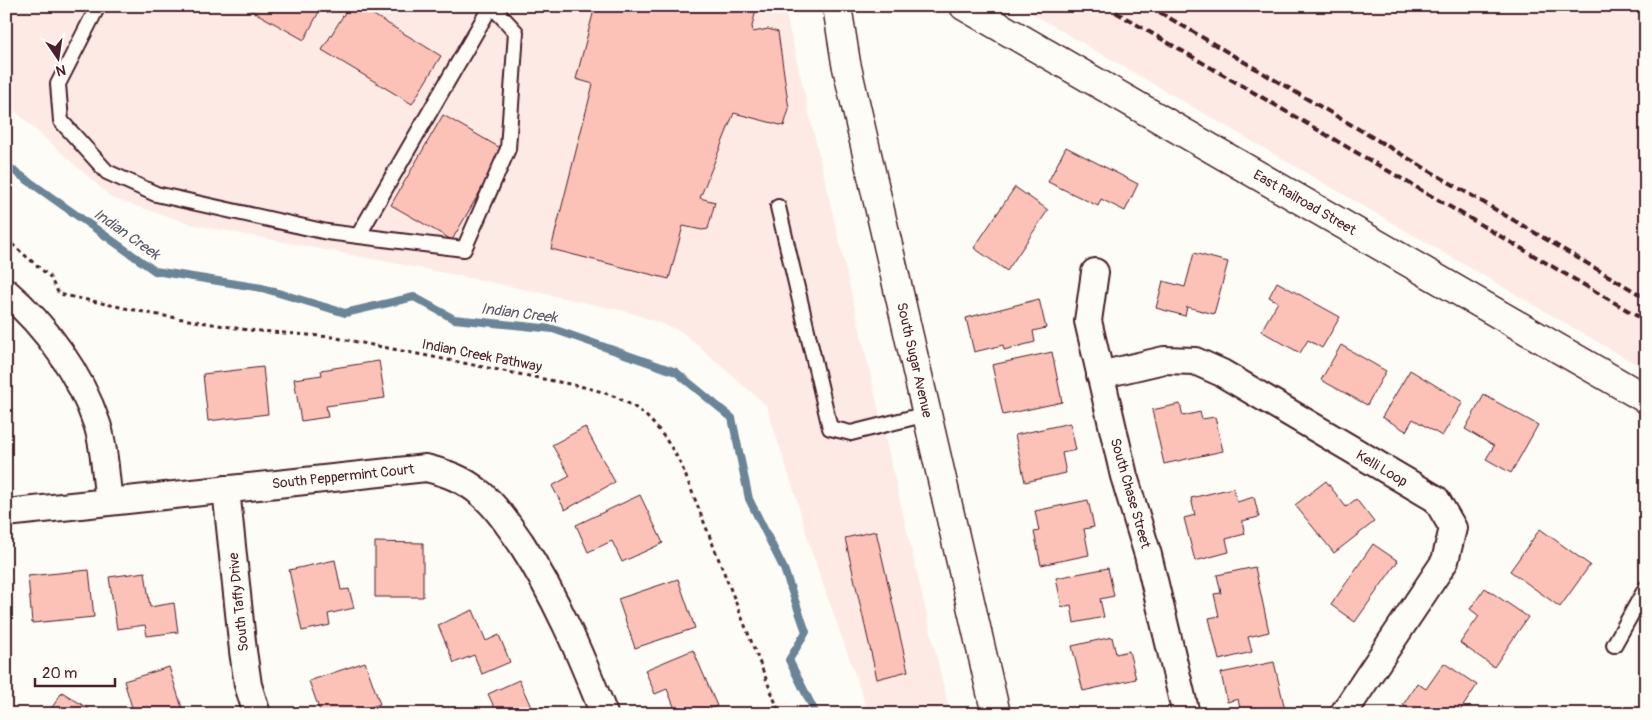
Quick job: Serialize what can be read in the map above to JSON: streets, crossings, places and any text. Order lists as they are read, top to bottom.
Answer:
{
  "streets": {
    "street": [
      "East Railroad Street",
      "South Sugar Avenue",
      "Kelli Loop",
      "South Peppermint Court",
      "South Chase Street",
      "South Taffy Drive"
    ],
    "path": ["Indian Creek Pathway"]
  },
  "crossings": [
    ["Kelli Loop", "South Chase Street"],
    ["South Peppermint Court", "South Taffy Drive"]
  ],
  "water": ["Indian Creek"],
  "scale_bar": "20 m",
  "north": "bottom"
}
